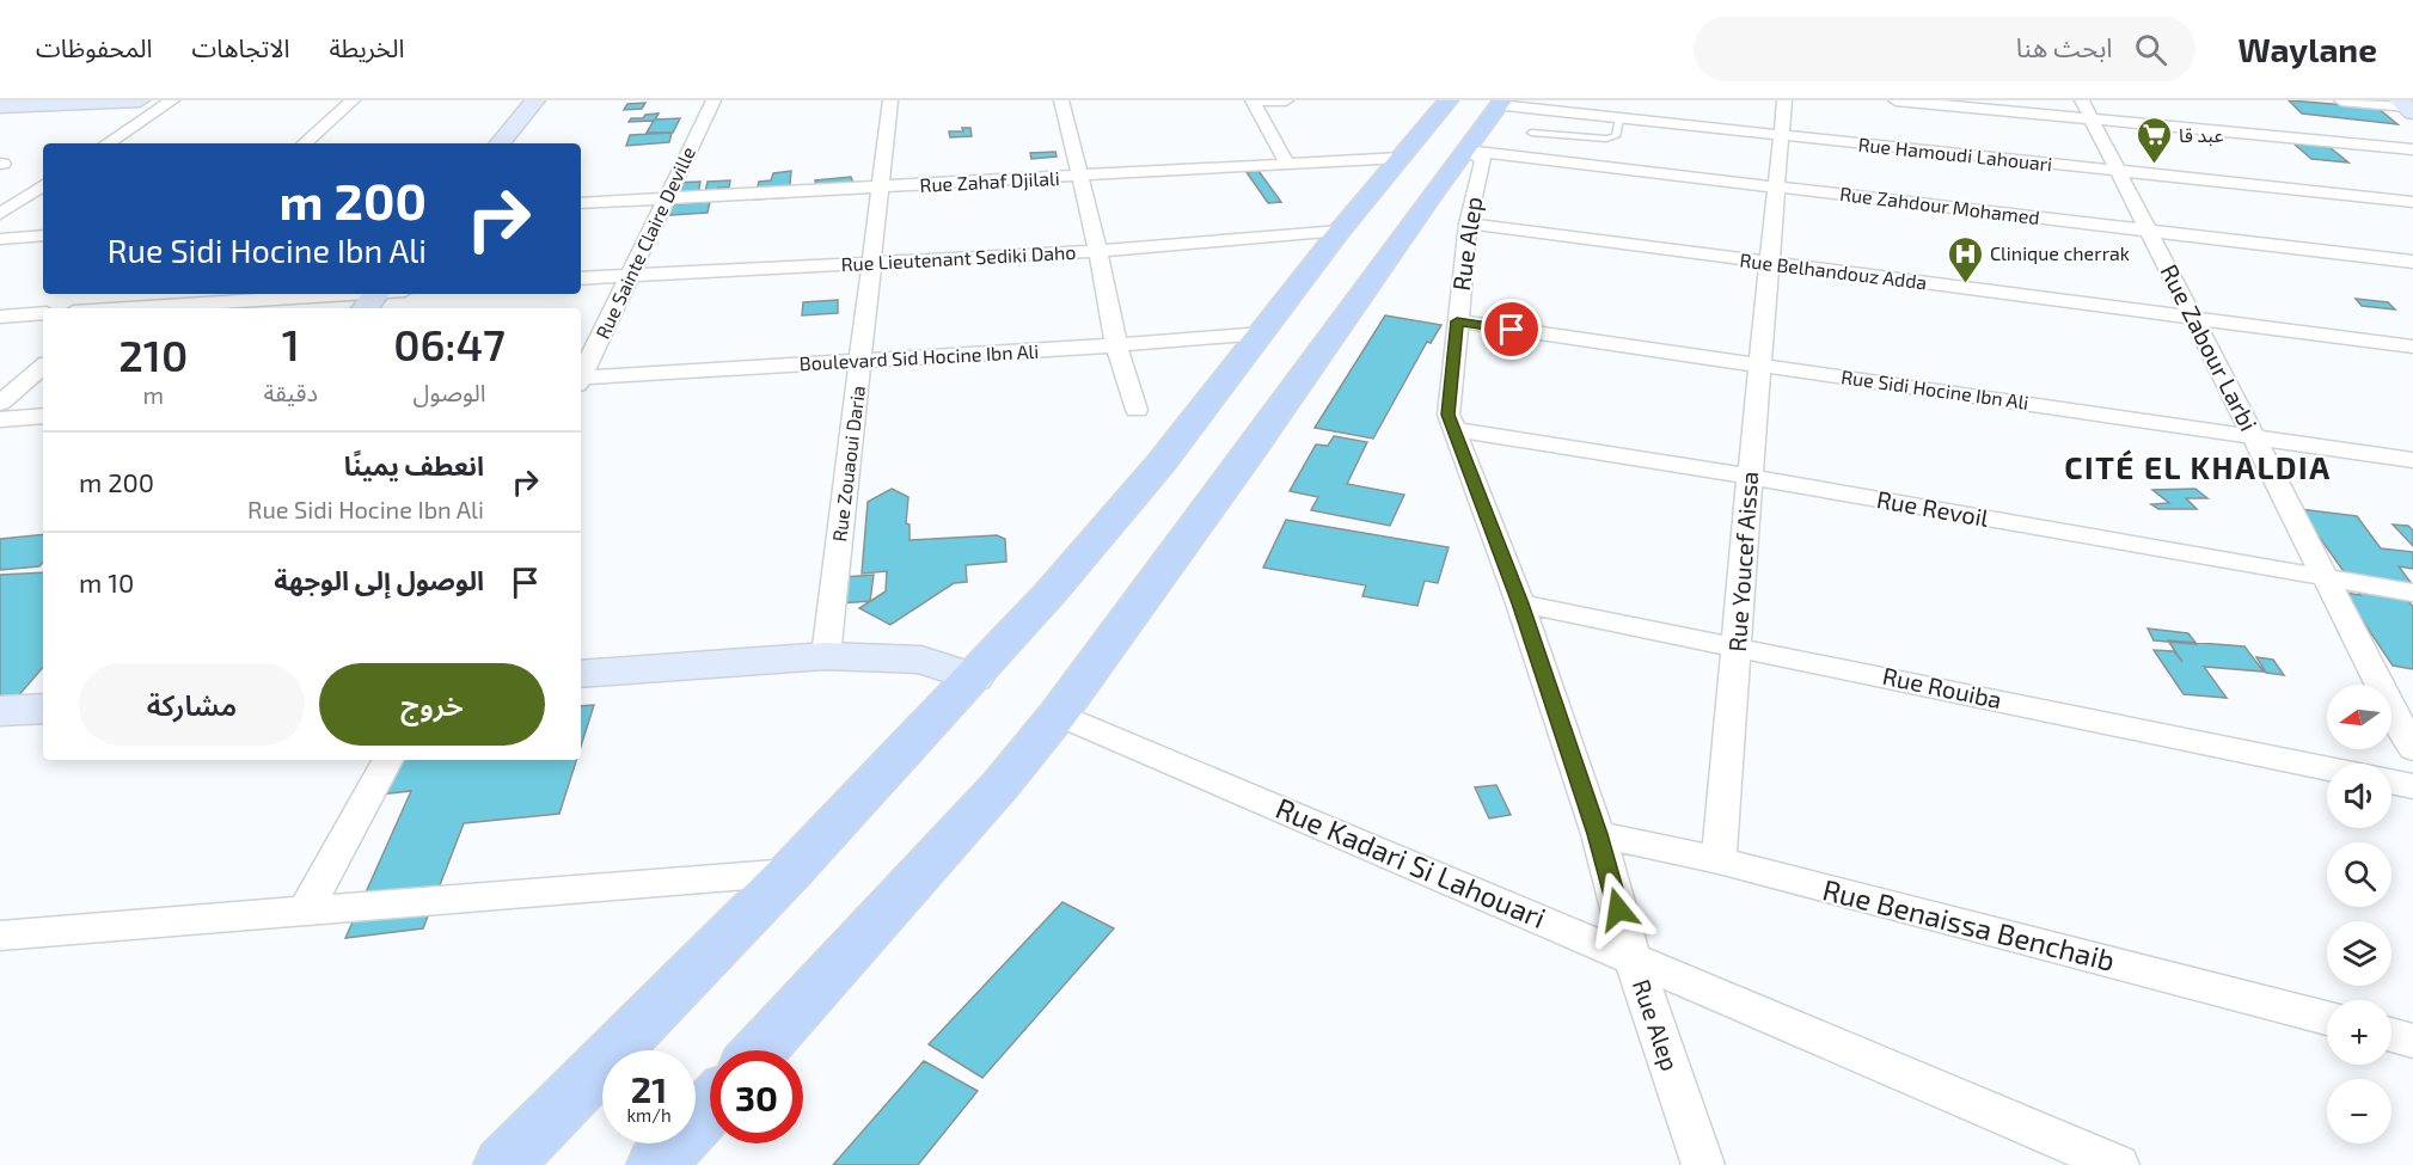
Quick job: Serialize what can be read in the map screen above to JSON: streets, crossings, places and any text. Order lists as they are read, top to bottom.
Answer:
{
  "streets": {
    "street": [
      "Rue Hamoudi Lahouari",
      "Rue Zahaf Djilali",
      "Rue Zahdour Mohamed",
      "Rue Sainte Claire Deville",
      "Rue Alep",
      "Rue Lieutenant Sediki Daho",
      "Rue Belhandouz Adda",
      "Rue Zabour Larbi",
      "Boulevard Sid Hocine Ibn Ali",
      "Rue Sidi Hocine Ibn Ali",
      "Rue Zouaoui Daria",
      "Rue Revoil",
      "Rue Youcef Aissa",
      "Rue Rouiba",
      "Rue Kadari Si Lahouari",
      "Rue Benaissa Benchaib"
    ]
  },
  "crossings": [
    ["Rue Hamoudi Lahouari", "Rue Zabour Larbi"],
    ["Rue Hamoudi Lahouari", "Rue Youcef Aissa"],
    ["Rue Zahaf Djilali", "Rue Sainte Claire Deville"],
    ["Rue Zahaf Djilali", "Rue Zouaoui Daria"],
    ["Rue Zahdour Mohamed", "Rue Alep"],
    ["Rue Zahdour Mohamed", "Rue Zabour Larbi"],
    ["Rue Zahdour Mohamed", "Rue Youcef Aissa"],
    ["Rue Sainte Claire Deville", "Rue Lieutenant Sediki Daho"],
    ["Rue Alep", "Rue Belhandouz Adda"],
    ["Rue Alep", "Rue Sidi Hocine Ibn Ali"],
    ["Rue Alep", "Rue Revoil"],
    ["Rue Alep", "Rue Rouiba"],
    ["Rue Alep", "Rue Kadari Si Lahouari"],
    ["Rue Alep", "Rue Benaissa Benchaib"],
    ["Rue Lieutenant Sediki Daho", "Rue Zouaoui Daria"],
    ["Rue Belhandouz Adda", "Rue Zabour Larbi"],
    ["Rue Belhandouz Adda", "Rue Youcef Aissa"],
    ["Rue Zabour Larbi", "Rue Sidi Hocine Ibn Ali"],
    ["Rue Zabour Larbi", "Rue Revoil"],
    ["Boulevard Sid Hocine Ibn Ali", "Rue Zouaoui Daria"],
    ["Rue Sidi Hocine Ibn Ali", "Rue Youcef Aissa"],
    ["Rue Revoil", "Rue Youcef Aissa"],
    ["Rue Youcef Aissa", "Rue Rouiba"],
    ["Rue Youcef Aissa", "Rue Benaissa Benchaib"]
  ],
  "districts": ["CITÉ EL KHALDIA"],
  "places": {
    "supermarket": ["عبد قا"],
    "hospital": ["Clinique cherrak"]
  },
  "north": "left",
  "page": {
    "header": "Waylane",
    "search": "ابحث هنا",
    "nav": ["الخريطة", "الاتجاهات", "المحفوظات"],
    "turn": ["200 m", "Rue Sidi Hocine Ibn Ali"],
    "eta": [
      "06:47",
      "الوصول",
      "1",
      "دقيقة",
      "210",
      "m"
    ],
    "list": [
      {
        "name": "انعطف يمينًا",
        "note": "Rue Sidi Hocine Ibn Ali",
        "value": "200 m"
      },
      {
        "name": "الوصول إلى الوجهة",
        "value": "10 m"
      }
    ],
    "buttons": ["خروج", "مشاركة"],
    "map_buttons": ["+", "−"],
    "speed": "21 km/h",
    "limit": "30"
  }
}
